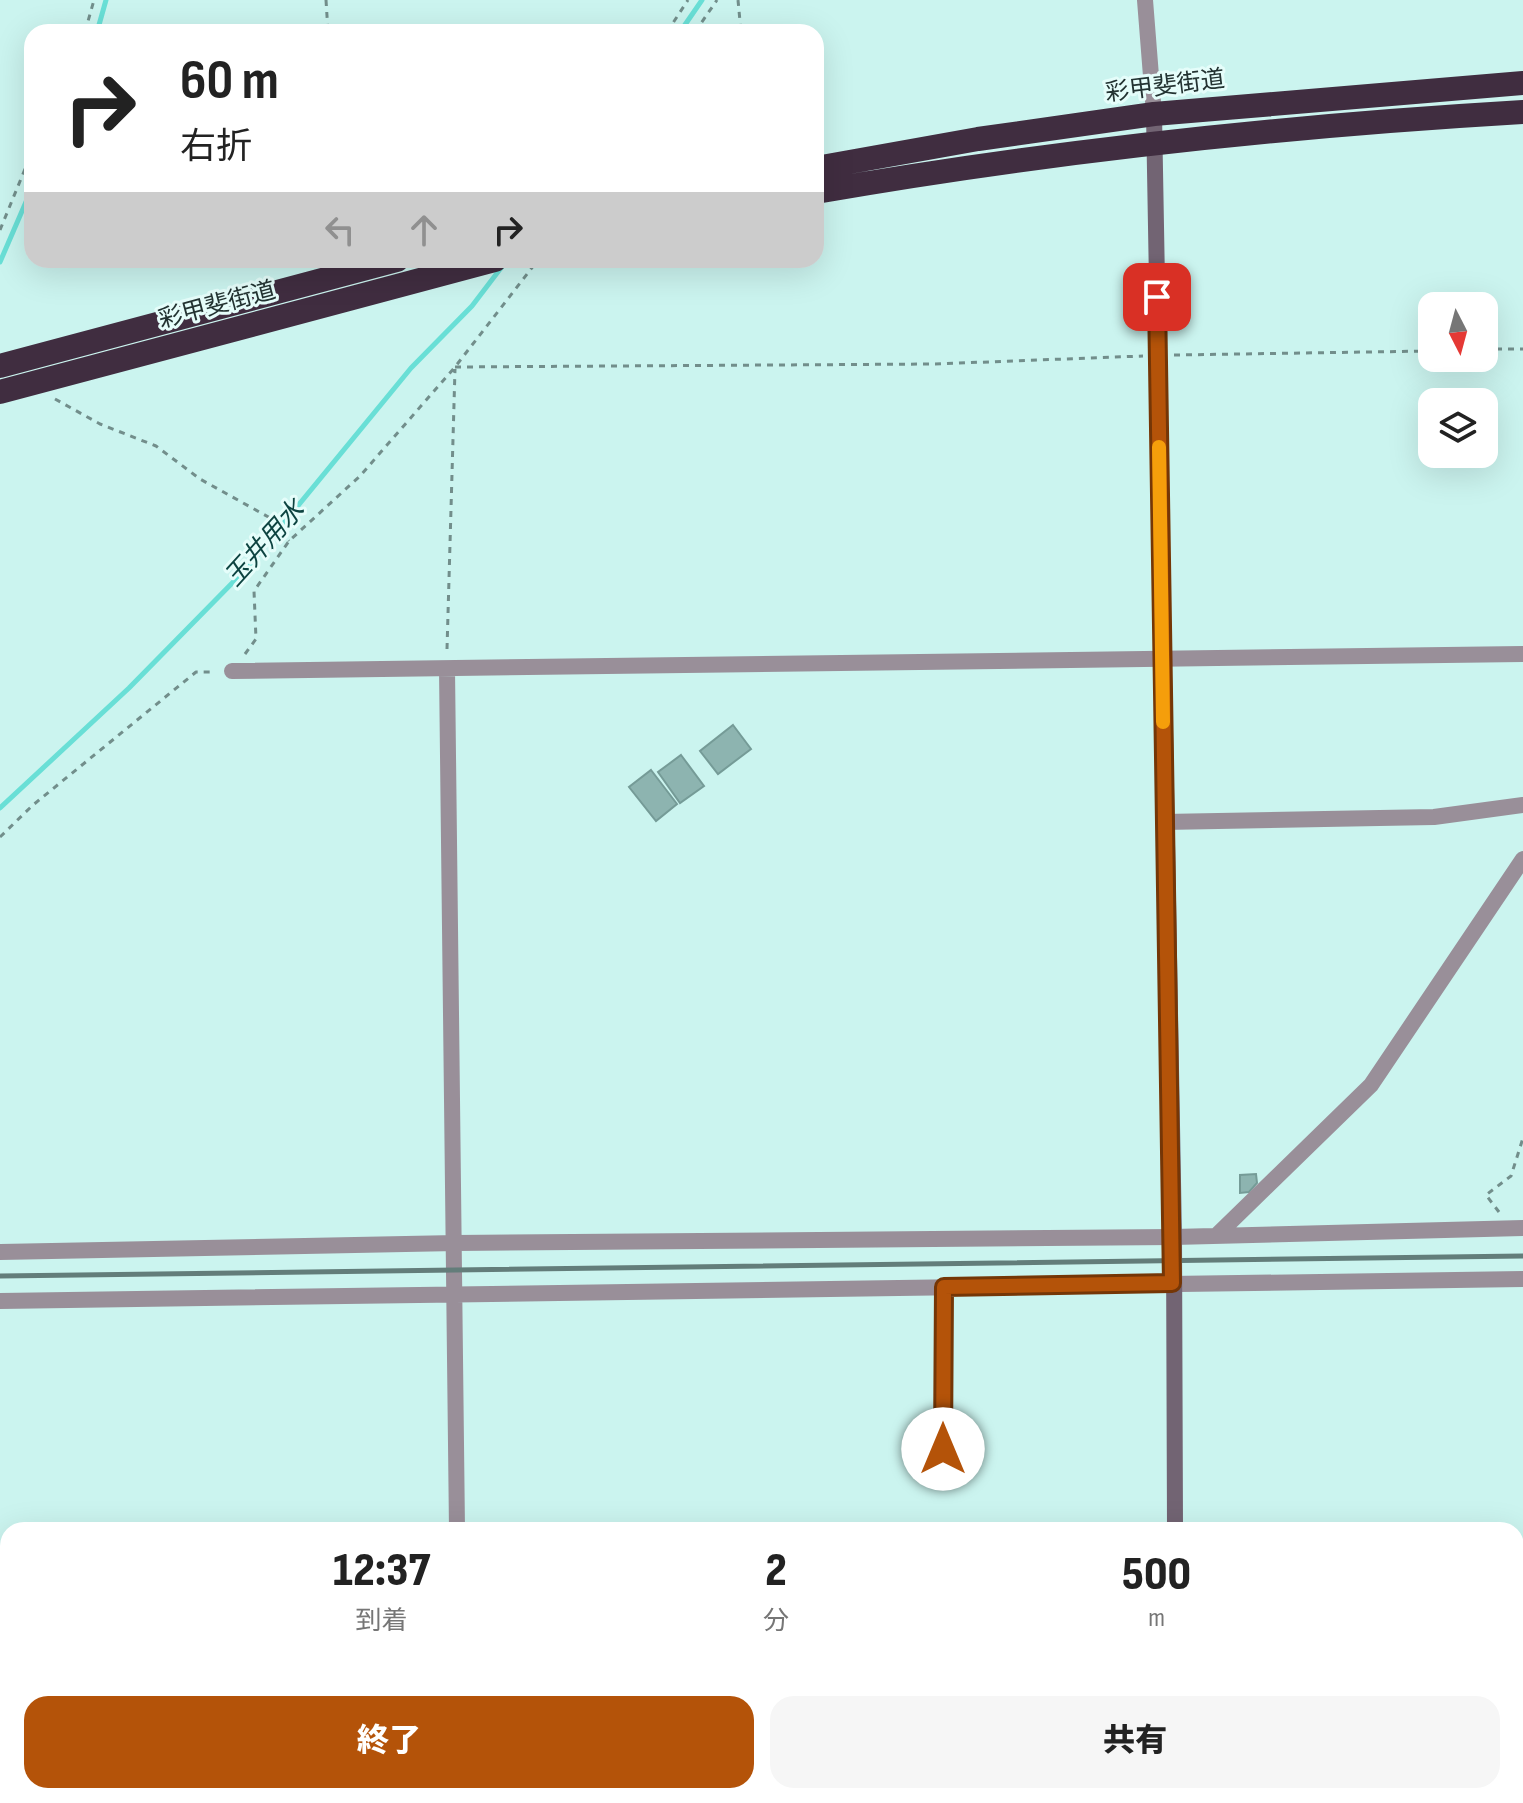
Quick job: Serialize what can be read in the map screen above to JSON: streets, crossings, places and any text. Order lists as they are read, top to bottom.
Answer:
{
  "streets": {
    "highway": ["彩甲斐街道"]
  },
  "water": ["玉井用水"],
  "north": "bottom",
  "page": {
    "turn": ["60 m", "右折"],
    "eta": [
      "12:37",
      "到着",
      "2",
      "分",
      "500",
      "m"
    ],
    "buttons": ["終了", "共有"]
  }
}
